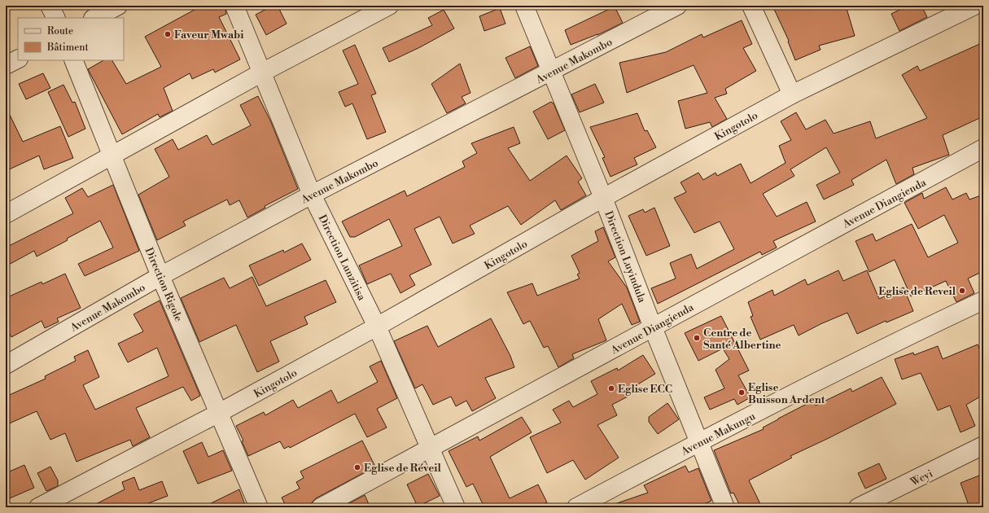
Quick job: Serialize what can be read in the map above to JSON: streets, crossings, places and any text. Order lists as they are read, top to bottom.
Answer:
{
  "streets": {
    "street": [
      "Avenue Makombo",
      "Kingotolo",
      "Avenue Diangienda",
      "Direction Luyindula",
      "Direction Lunzitisa",
      "Direction Rigole",
      "Avenue Makungu",
      "Weyi"
    ]
  },
  "crossings": [
    ["Avenue Makombo", "Direction Luyindula"],
    ["Avenue Makombo", "Direction Lunzitisa"],
    ["Avenue Makombo", "Direction Rigole"],
    ["Kingotolo", "Direction Luyindula"],
    ["Kingotolo", "Direction Lunzitisa"],
    ["Kingotolo", "Direction Rigole"],
    ["Avenue Diangienda", "Direction Luyindula"],
    ["Avenue Diangienda", "Direction Lunzitisa"],
    ["Direction Luyindula", "Avenue Makungu"]
  ],
  "places": [
    "Faveur Mwabi",
    "Eglise de Reveil",
    "Centre de Santé Albertine",
    "Eglise ECC",
    "Eglise Buisson Ardent",
    "Eglise de Réveil"
  ],
  "legend": ["Route", "Bâtiment"]
}
